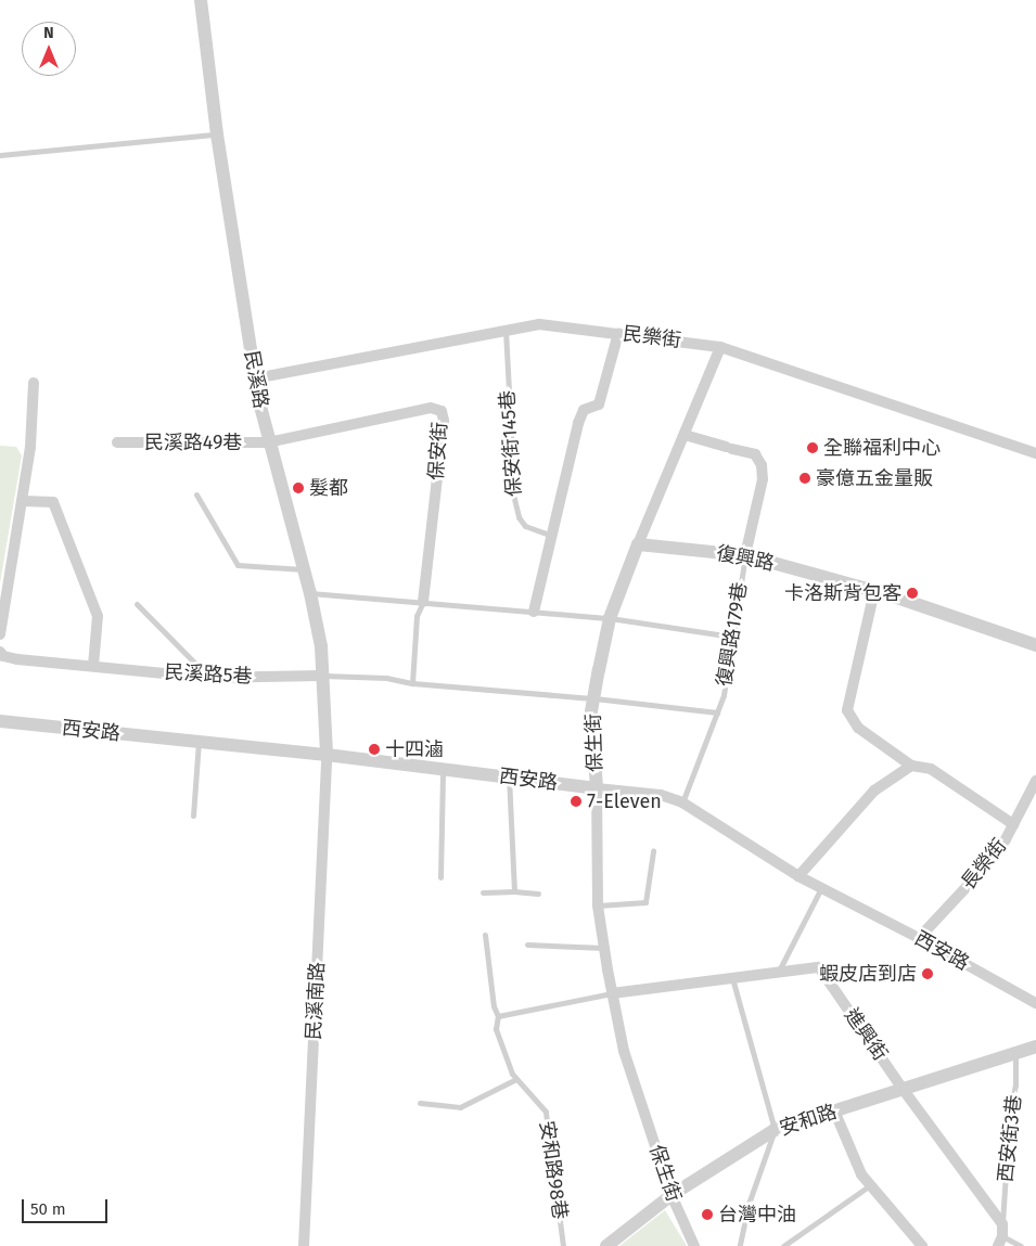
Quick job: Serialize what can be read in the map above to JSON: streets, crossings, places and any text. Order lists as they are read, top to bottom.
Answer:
{
  "streets": {
    "street": [
      "民樂街",
      "民溪路",
      "民溪路49巷",
      "保安街",
      "復興路",
      "復興路179巷",
      "民溪路5巷",
      "西安路",
      "保生街",
      "長榮街",
      "民溪南路",
      "進興街",
      "安和路"
    ],
    "lane": ["保安街145巷", "西安街3巷", "安和路98巷"]
  },
  "crossings": [
    ["民樂街", "民溪路"],
    ["民樂街", "保安街145巷"],
    ["民樂街", "保生街"],
    ["民溪路", "民溪路49巷"],
    ["民溪路", "保安街"],
    ["民溪路", "民溪路5巷"],
    ["民溪路", "西安路"],
    ["民溪路", "民溪南路"],
    ["民溪路49巷", "保安街"],
    ["復興路", "復興路179巷"],
    ["復興路", "保生街"],
    ["復興路179巷", "西安路"],
    ["復興路179巷", "保生街"],
    ["西安路", "保生街"],
    ["西安路", "長榮街"],
    ["西安路", "民溪南路"],
    ["保生街", "進興街"],
    ["保生街", "安和路"],
    ["進興街", "安和路"],
    ["進興街", "西安街3巷"],
    ["安和路", "西安街3巷"]
  ],
  "places": [
    "全聯福利中心",
    "豪億五金量販",
    "髮都",
    "卡洛斯背包客",
    "十四滷",
    "7-Eleven",
    "蝦皮店到店",
    "台灣中油"
  ],
  "scale_bar": "50 m",
  "north": "top"
}
